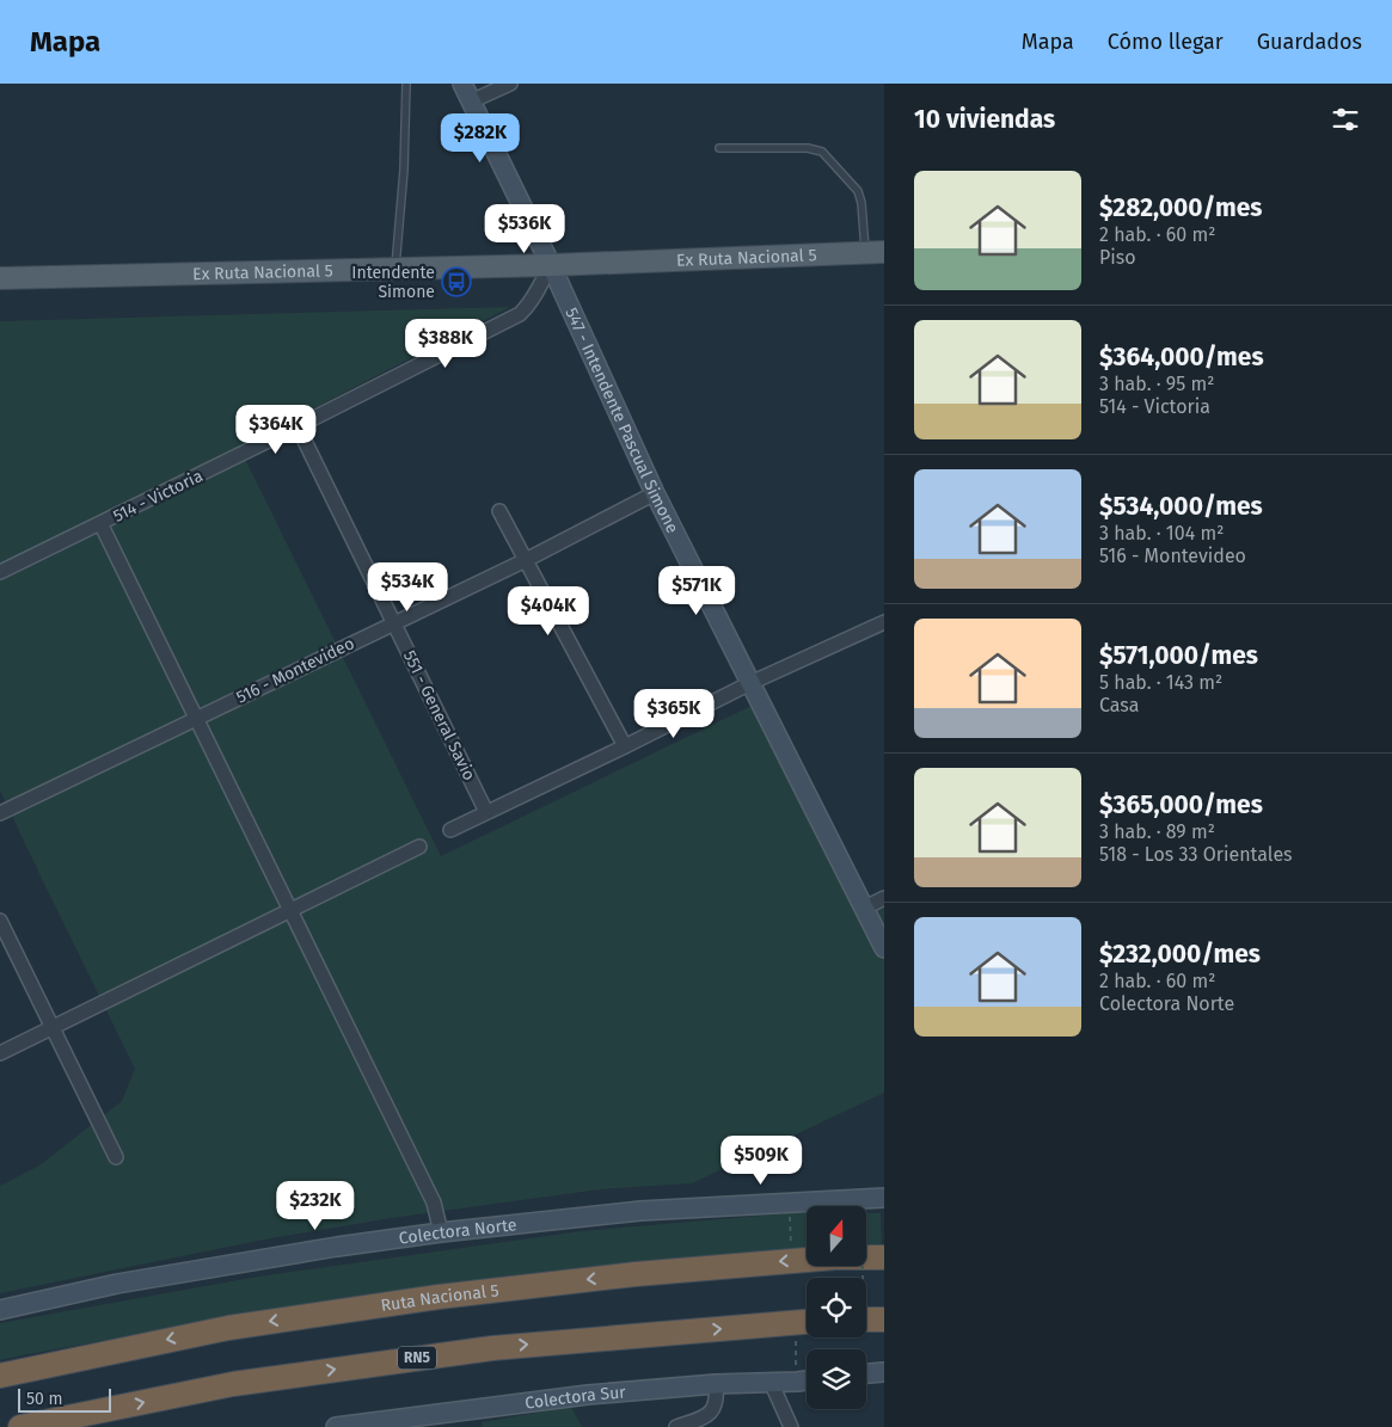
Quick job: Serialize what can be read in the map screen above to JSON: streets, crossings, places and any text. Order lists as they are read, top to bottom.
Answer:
{
  "streets": {
    "highway": ["Ruta Nacional 5", "RN5"],
    "main road": ["Ex Ruta Nacional 5"],
    "street": [
      "547 - Intendente Pascual Simone",
      "514 - Victoria",
      "516 - Montevideo",
      "551 - General Savio",
      "Colectora Norte",
      "Colectora Sur"
    ]
  },
  "crossings": [
    ["Ex Ruta Nacional 5", "547 - Intendente Pascual Simone"],
    ["Ex Ruta Nacional 5", "514 - Victoria"],
    ["547 - Intendente Pascual Simone", "514 - Victoria"],
    ["547 - Intendente Pascual Simone", "516 - Montevideo"],
    ["514 - Victoria", "551 - General Savio"],
    ["516 - Montevideo", "551 - General Savio"]
  ],
  "places": {
    "bus stop": ["Intendente Simone"]
  },
  "scale_bar": "50 m",
  "north": "top",
  "page": {
    "header": "Mapa",
    "nav": ["Mapa", "Cómo llegar", "Guardados"],
    "heading": "10 viviendas",
    "price": [
      "$282K",
      "$536K",
      "$388K",
      "$364K",
      "$534K",
      "$571K",
      "$404K",
      "$365K",
      "$509K",
      "$232K"
    ],
    "list": [
      {
        "name": "$282,000/mes",
        "note": "2 hab. · 60 m² · Piso"
      },
      {
        "name": "$364,000/mes",
        "note": "3 hab. · 95 m² · 514 - Victoria"
      },
      {
        "name": "$534,000/mes",
        "note": "3 hab. · 104 m² · 516 - Montevideo"
      },
      {
        "name": "$571,000/mes",
        "note": "5 hab. · 143 m² · Casa"
      },
      {
        "name": "$365,000/mes",
        "note": "3 hab. · 89 m² · 518 - Los 33 Orientales"
      },
      {
        "name": "$232,000/mes",
        "note": "2 hab. · 60 m² · Colectora Norte"
      }
    ],
    "scale": "50 m"
  }
}
